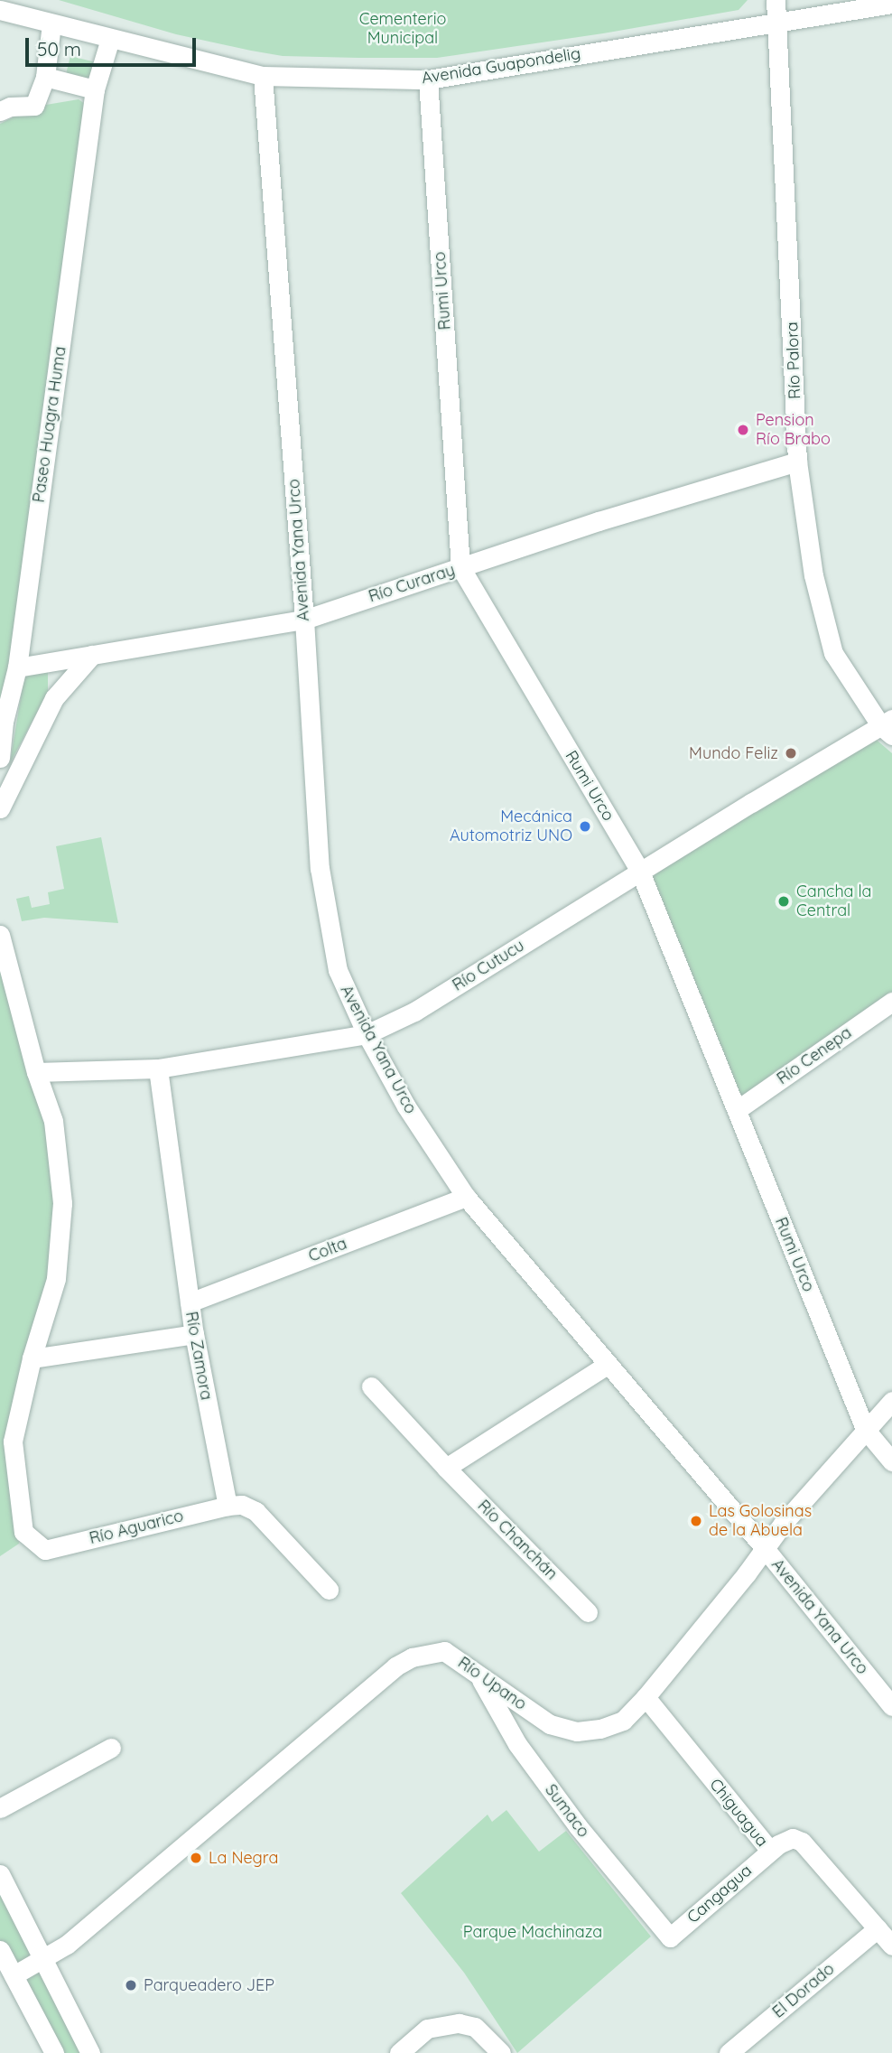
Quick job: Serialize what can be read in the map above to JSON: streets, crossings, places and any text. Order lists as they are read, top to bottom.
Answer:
{
  "streets": {
    "street": [
      "Avenida Guapondelig",
      "Rumi Urco",
      "Río Palora",
      "Paseo Huagra Huma",
      "Avenida Yana Urco",
      "Río Curaray",
      "Río Cutucu",
      "Río Cenepa",
      "Colta",
      "Río Zamora",
      "Río Aguarico",
      "Río Chanchán",
      "Río Upano",
      "Sumaco",
      "Chiguagua",
      "Cangagua",
      "El Dorado"
    ]
  },
  "crossings": [
    ["Avenida Guapondelig", "Rumi Urco"],
    ["Avenida Guapondelig", "Río Palora"],
    ["Avenida Guapondelig", "Paseo Huagra Huma"],
    ["Avenida Guapondelig", "Avenida Yana Urco"],
    ["Rumi Urco", "Río Curaray"],
    ["Rumi Urco", "Río Cutucu"],
    ["Rumi Urco", "Río Cenepa"],
    ["Rumi Urco", "Río Upano"],
    ["Río Palora", "Río Curaray"],
    ["Río Palora", "Río Cutucu"],
    ["Paseo Huagra Huma", "Río Curaray"],
    ["Avenida Yana Urco", "Río Curaray"],
    ["Avenida Yana Urco", "Río Cutucu"],
    ["Avenida Yana Urco", "Colta"],
    ["Avenida Yana Urco", "Río Upano"],
    ["Río Cutucu", "Río Zamora"],
    ["Colta", "Río Zamora"],
    ["Río Zamora", "Río Aguarico"],
    ["Río Upano", "Sumaco"],
    ["Río Upano", "Chiguagua"],
    ["Sumaco", "Cangagua"],
    ["Chiguagua", "Cangagua"],
    ["Chiguagua", "El Dorado"]
  ],
  "parks": ["Cementerio Municipal", "Parque Machinaza"],
  "places": [
    "Pension Río Brabo",
    "Mundo Feliz",
    "Mecánica Automotriz UNO",
    "Cancha la Central",
    "Las Golosinas de la Abuela",
    "La Negra",
    "Parqueadero JEP"
  ],
  "scale_bar": "50 m"
}
